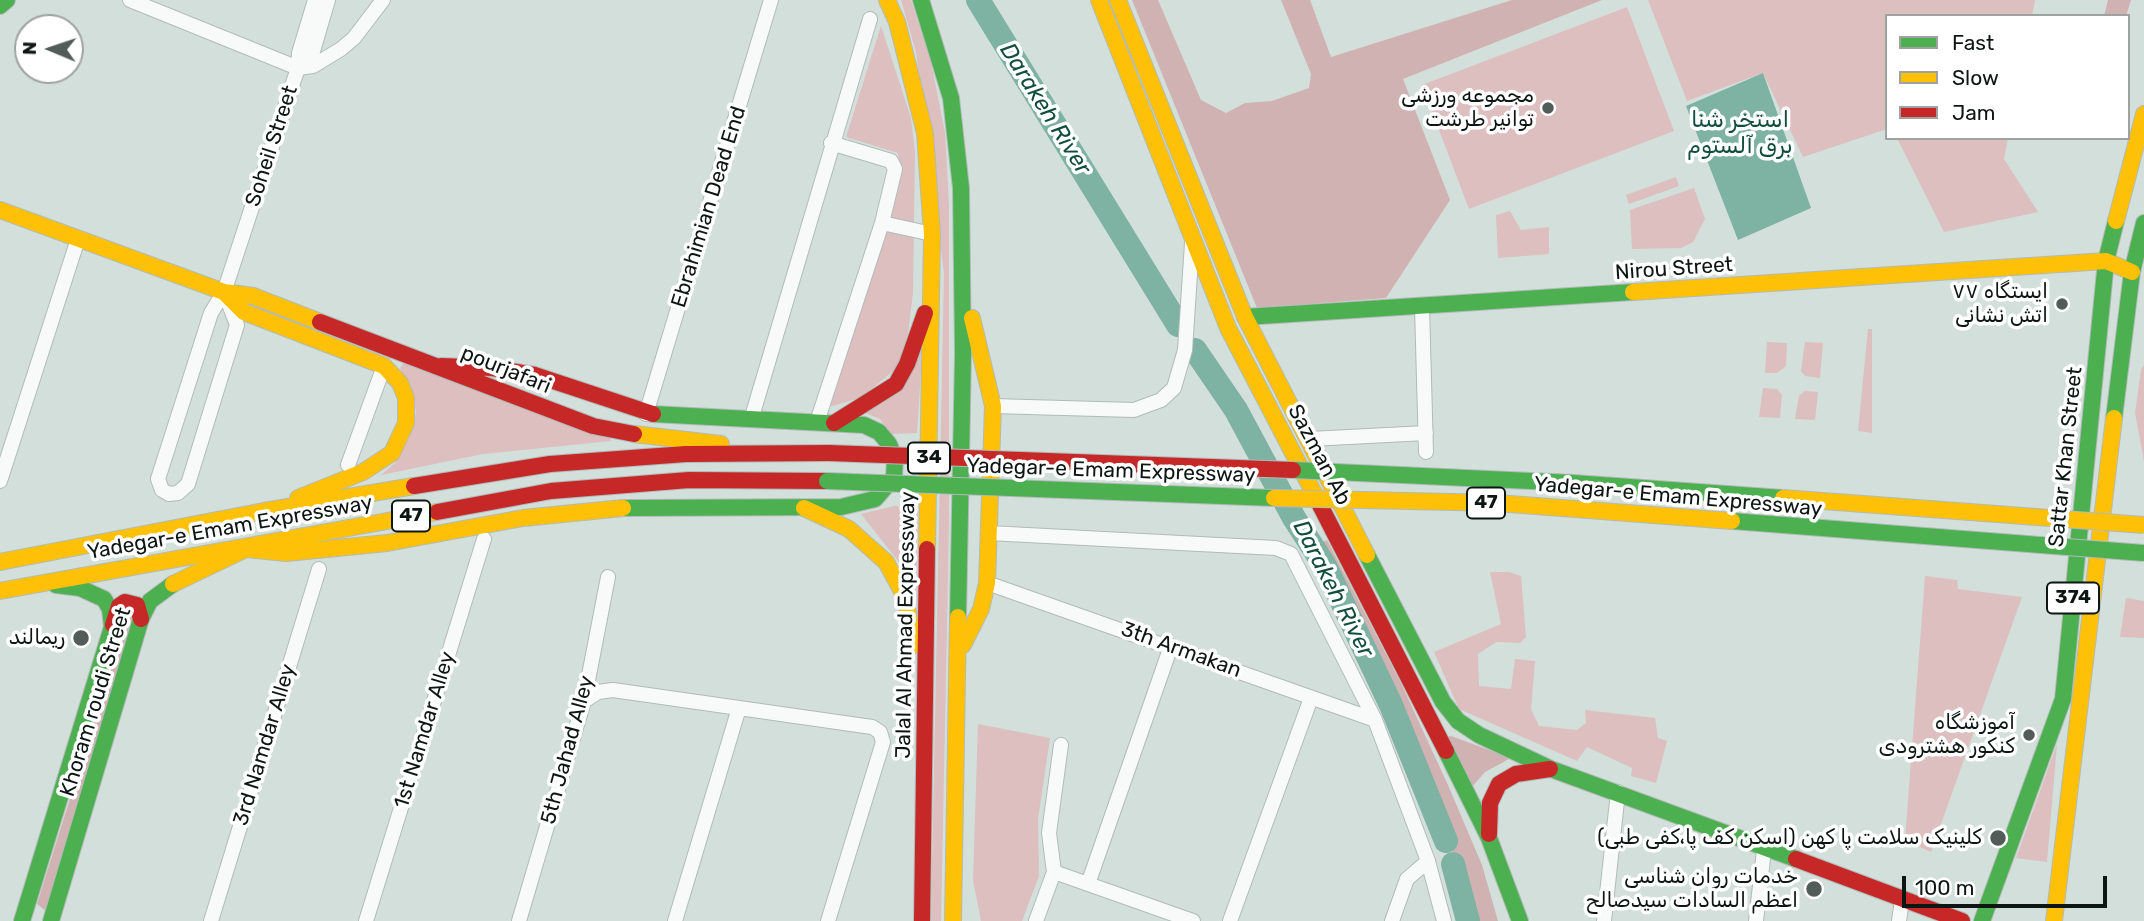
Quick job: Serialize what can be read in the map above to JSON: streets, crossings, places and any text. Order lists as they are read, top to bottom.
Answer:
{
  "streets": {
    "main road": [
      "Nirou Street",
      "pourjafari",
      "Sazman Ab",
      "Sattar Khan Street",
      "34",
      "Yadegar-e Emam Expressway",
      "47",
      "374",
      "Jalal Al Ahmad Expressway",
      "Khoram roudi Street"
    ],
    "street": [
      "Soheil Street",
      "Ebrahimian Dead End",
      "3th Armakan",
      "1st Namdar Alley",
      "3rd Namdar Alley",
      "5th Jahad Alley"
    ]
  },
  "crossings": [
    ["Soheil Street", "pourjafari"],
    ["Nirou Street", "Sazman Ab"],
    ["Nirou Street", "Sattar Khan Street"],
    ["pourjafari", "Yadegar-e Emam Expressway"],
    ["Yadegar-e Emam Expressway", "Khoram roudi Street"]
  ],
  "water": ["Darakeh River", "استخر شنا برق آلستوم"],
  "places": [
    "مجموعه ورزشی توانیر طرشت",
    "ایستگاه ۷۷ اتش نشانی",
    "ریمالند",
    "آموزشگاه کنکور هشترودی",
    "کلینیک سلامت پا کهن (اسکن کف پا،کفی طبی)",
    "خدمات روان شناسی اعظم السادات سیدصالح"
  ],
  "legend": ["Fast", "Slow", "Jam"],
  "scale_bar": "100 m",
  "north": "left"
}
